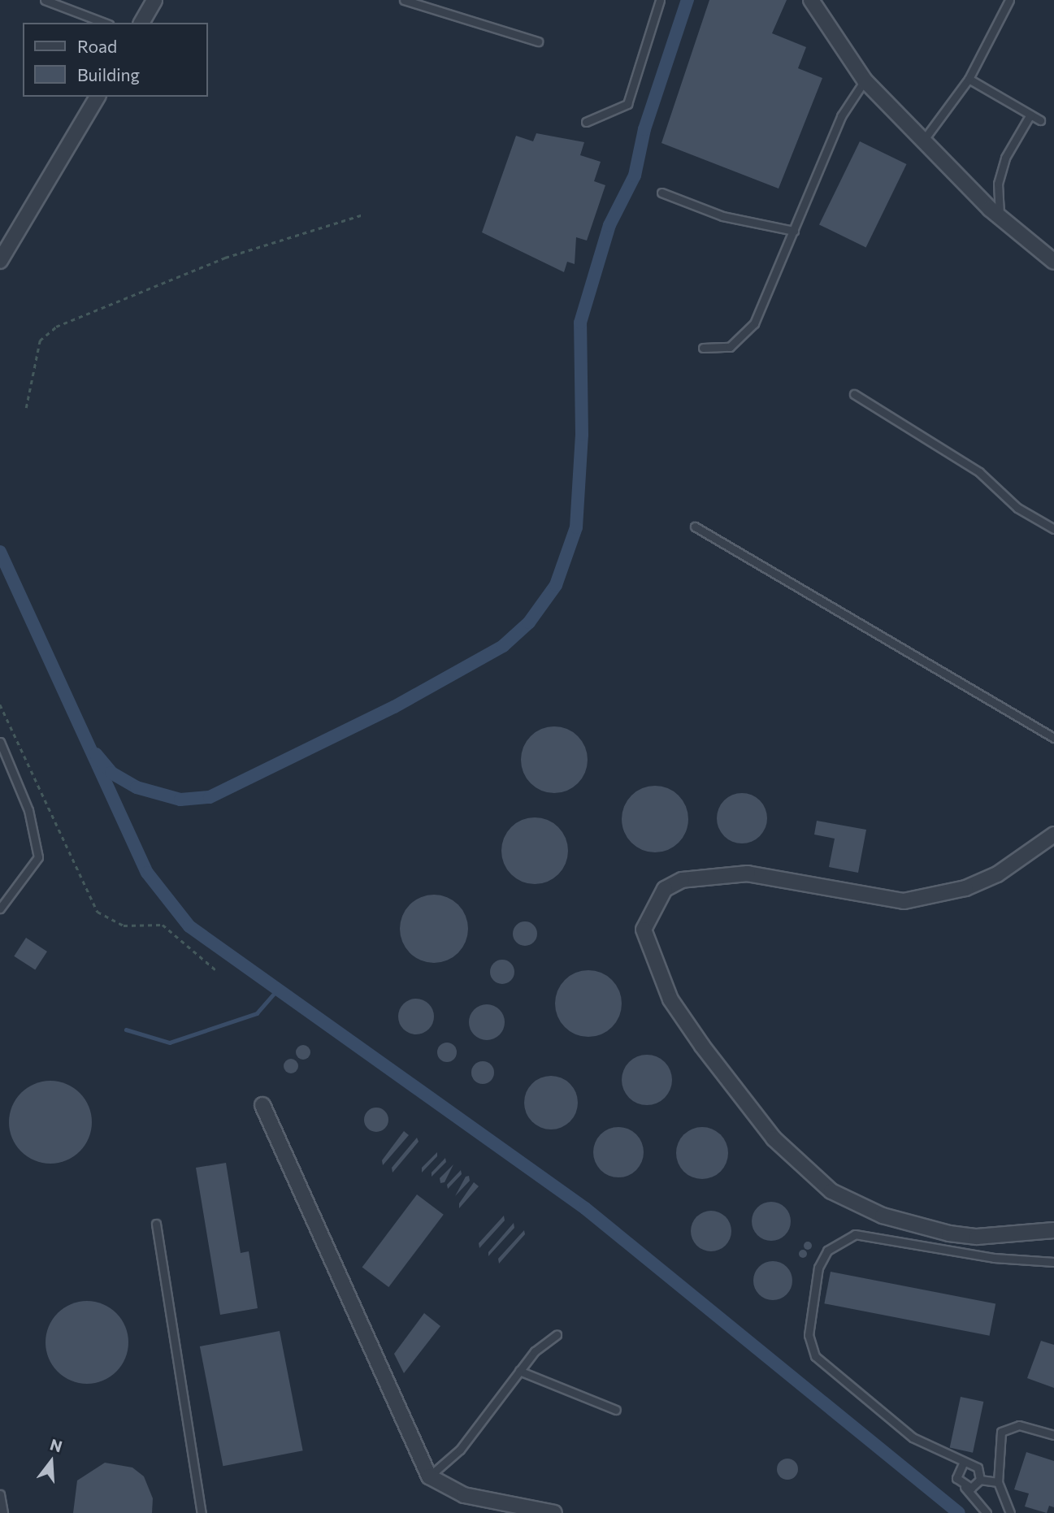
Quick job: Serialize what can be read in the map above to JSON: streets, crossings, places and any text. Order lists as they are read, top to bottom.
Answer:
{
  "legend": ["Road", "Building"],
  "north": "top"
}
